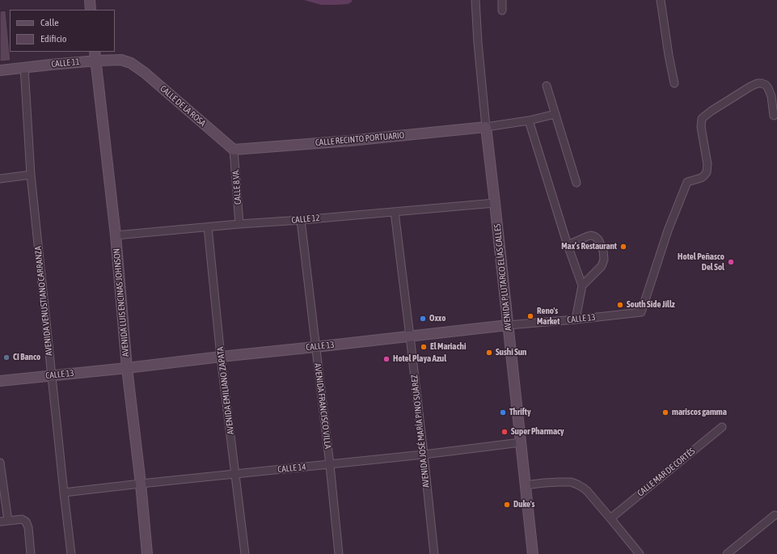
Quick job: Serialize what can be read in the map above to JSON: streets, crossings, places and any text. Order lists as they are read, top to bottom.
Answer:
{
  "streets": {
    "street": [
      "CALLE 11",
      "CALLE DE LA ROSA",
      "CALLE RECINTO PORTUARIO",
      "CALLE 8 VA.",
      "CALLE 12",
      "AVENIDA PLUTARCO ELÍAS CALLES",
      "AVENIDA VENUSTIANO CARRANZA",
      "AVENIDA LUIS ENCINAS JOHNSON",
      "CALLE 13",
      "AVENIDA EMILIANO ZAPATA",
      "AVENIDA FRANCISCO VILLA",
      "AVENIDA JOSÉ MARÍA PINO SUÁREZ",
      "CALLE 14",
      "CALLE MAR DE CORTÉS"
    ]
  },
  "crossings": [
    ["CALLE 11", "CALLE DE LA ROSA"],
    ["CALLE 11", "AVENIDA VENUSTIANO CARRANZA"],
    ["CALLE 11", "AVENIDA LUIS ENCINAS JOHNSON"],
    ["CALLE DE LA ROSA", "CALLE RECINTO PORTUARIO"],
    ["CALLE DE LA ROSA", "CALLE 8 VA."],
    ["CALLE RECINTO PORTUARIO", "CALLE 8 VA."],
    ["CALLE RECINTO PORTUARIO", "AVENIDA PLUTARCO ELÍAS CALLES"],
    ["CALLE 8 VA.", "CALLE 12"],
    ["CALLE 12", "AVENIDA PLUTARCO ELÍAS CALLES"],
    ["CALLE 12", "AVENIDA LUIS ENCINAS JOHNSON"],
    ["CALLE 12", "AVENIDA EMILIANO ZAPATA"],
    ["CALLE 12", "AVENIDA FRANCISCO VILLA"],
    ["CALLE 12", "AVENIDA JOSÉ MARÍA PINO SUÁREZ"],
    ["AVENIDA PLUTARCO ELÍAS CALLES", "CALLE 13"],
    ["AVENIDA PLUTARCO ELÍAS CALLES", "CALLE 14"],
    ["AVENIDA VENUSTIANO CARRANZA", "CALLE 13"],
    ["AVENIDA VENUSTIANO CARRANZA", "CALLE 14"],
    ["AVENIDA LUIS ENCINAS JOHNSON", "CALLE 13"],
    ["AVENIDA LUIS ENCINAS JOHNSON", "CALLE 14"],
    ["CALLE 13", "AVENIDA EMILIANO ZAPATA"],
    ["CALLE 13", "AVENIDA FRANCISCO VILLA"],
    ["CALLE 13", "AVENIDA JOSÉ MARÍA PINO SUÁREZ"],
    ["AVENIDA EMILIANO ZAPATA", "CALLE 14"],
    ["AVENIDA FRANCISCO VILLA", "CALLE 14"],
    ["AVENIDA JOSÉ MARÍA PINO SUÁREZ", "CALLE 14"]
  ],
  "places": [
    "Max’s Restaurant",
    "Hotel Peñasco Del Sol",
    "South Side Jillz",
    "Reno's Market",
    "Oxxo",
    "El Mariachi",
    "Sushi Sun",
    "CI Banco",
    "Hotel Playa Azul",
    "Thrifty",
    "mariscos gamma",
    "Super Pharmacy",
    "Duke's"
  ],
  "legend": ["Calle", "Edificio"]
}
